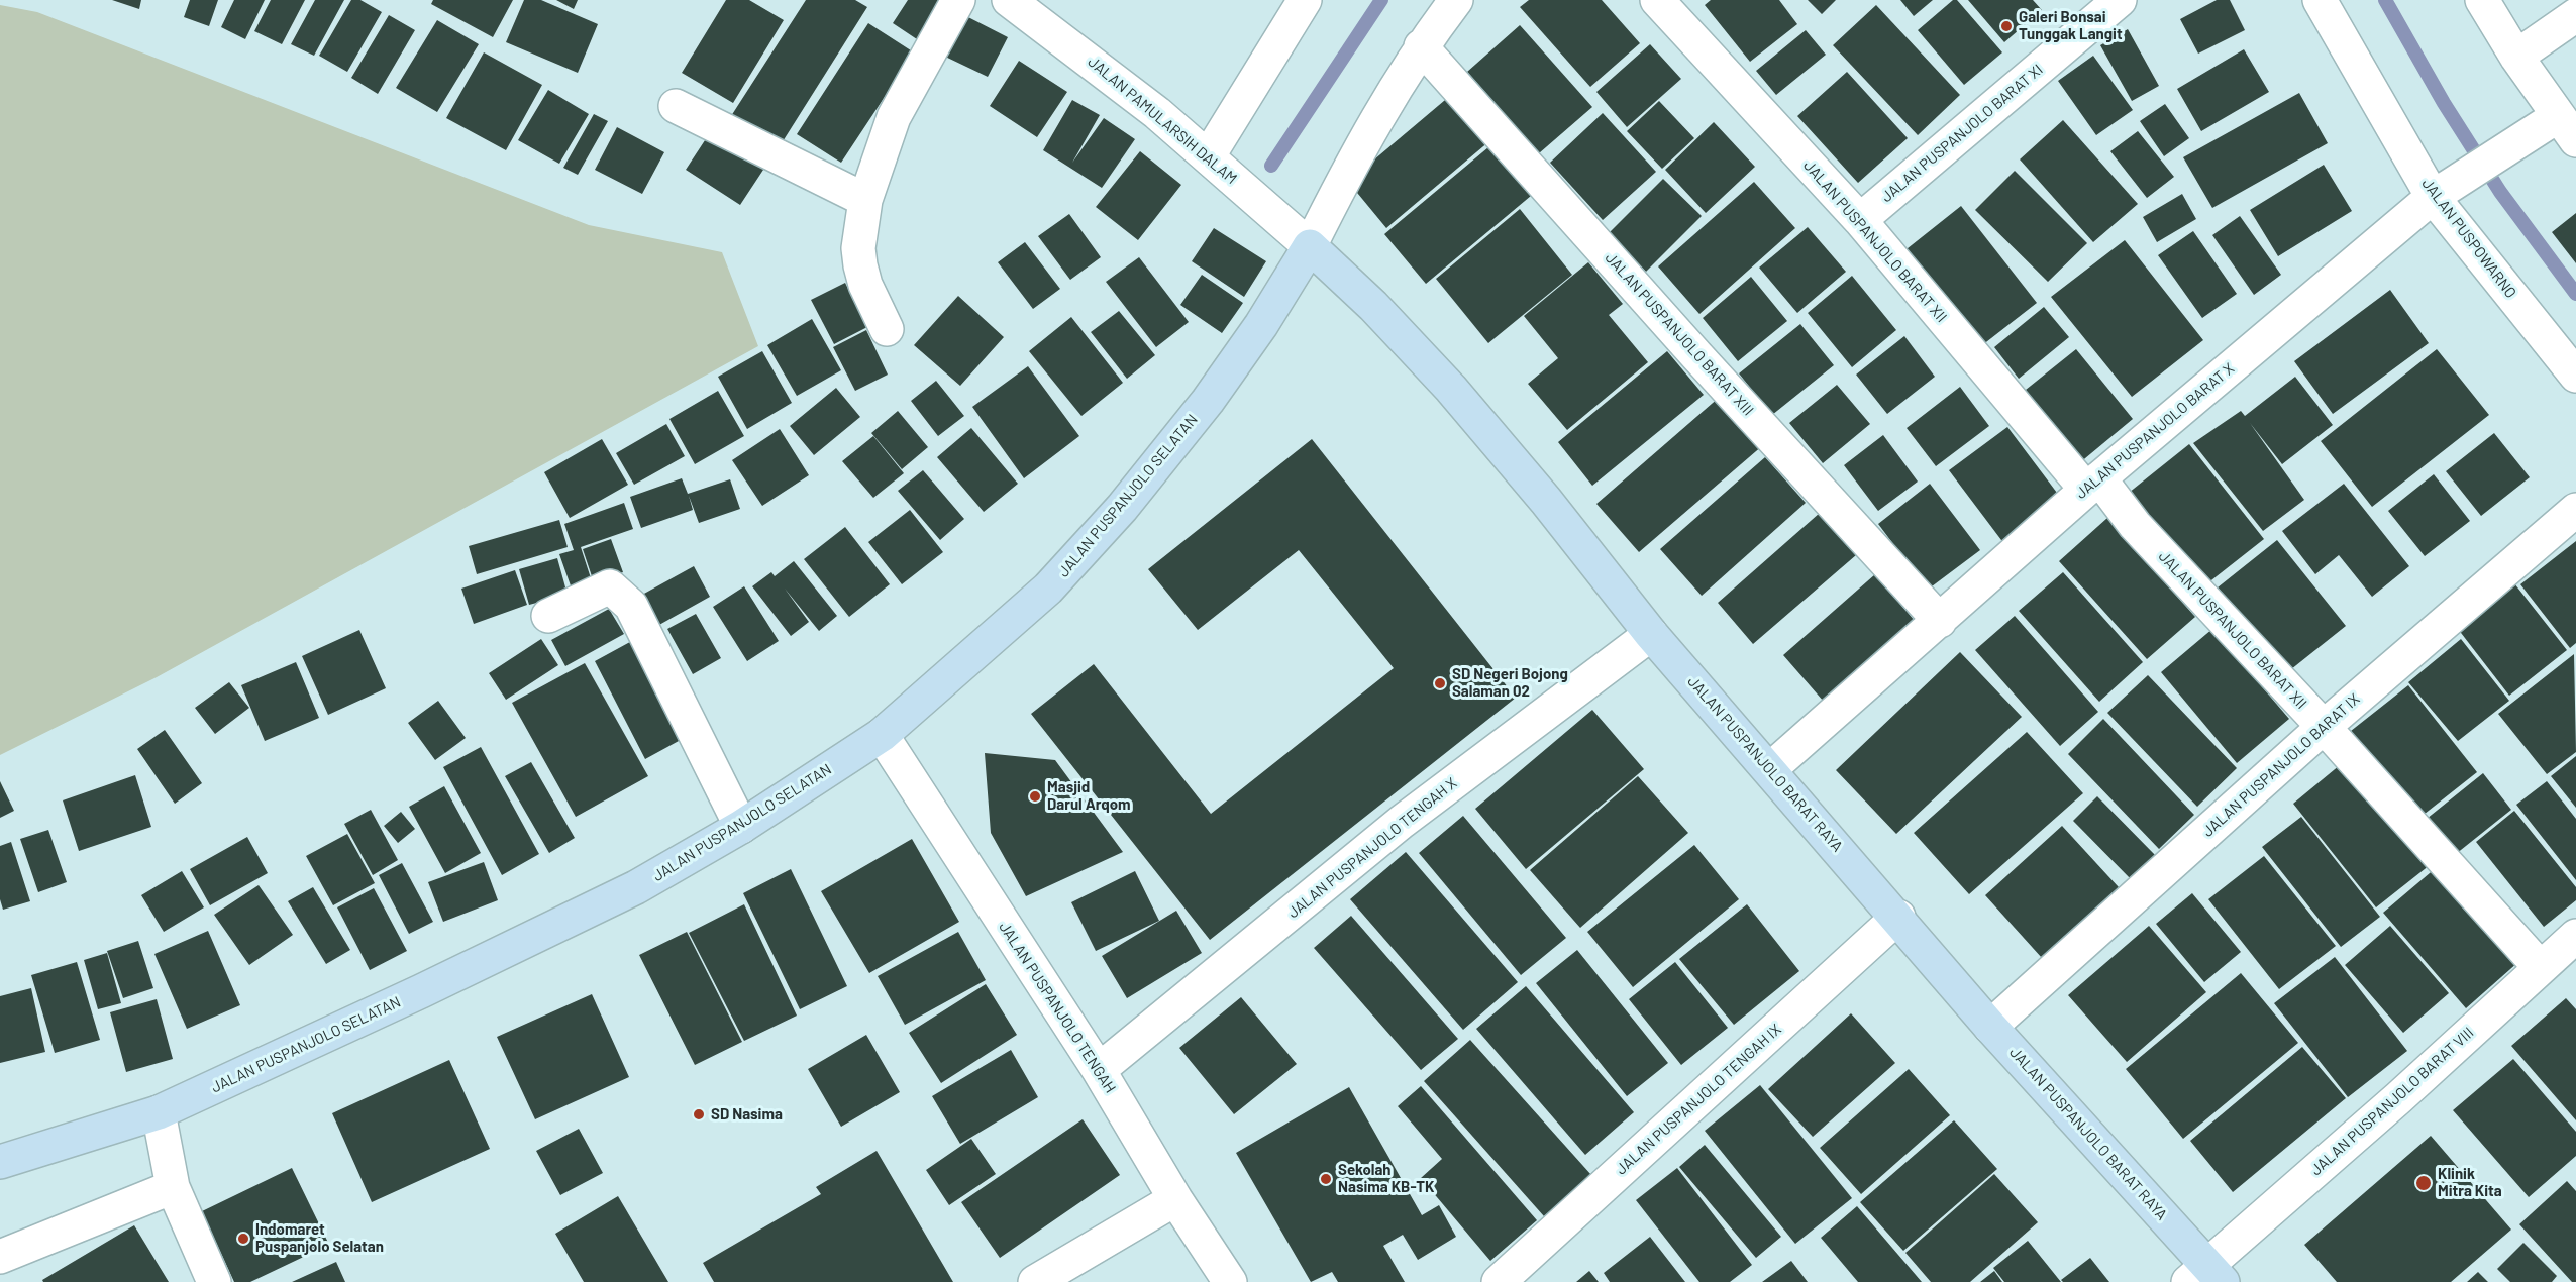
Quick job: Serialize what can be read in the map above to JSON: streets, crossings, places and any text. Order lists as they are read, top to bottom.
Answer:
{
  "streets": {
    "street": [
      "JALAN PAMULARSIH DALAM",
      "JALAN PUSPANJOLO BARAT XI",
      "JALAN PUSPOWARNO",
      "JALAN PUSPANJOLO BARAT XII",
      "JALAN PUSPANJOLO BARAT XIII",
      "JALAN PUSPANJOLO BARAT X",
      "JALAN PUSPANJOLO SELATAN",
      "JALAN PUSPANJOLO BARAT RAYA",
      "JALAN PUSPANJOLO BARAT IX",
      "JALAN PUSPANJOLO TENGAH X",
      "JALAN PUSPANJOLO TENGAH",
      "JALAN PUSPANJOLO TENGAH IX",
      "JALAN PUSPANJOLO BARAT VIII"
    ]
  },
  "crossings": [
    ["JALAN PAMULARSIH DALAM", "JALAN PUSPANJOLO SELATAN"],
    ["JALAN PAMULARSIH DALAM", "JALAN PUSPANJOLO BARAT RAYA"],
    ["JALAN PUSPANJOLO BARAT XI", "JALAN PUSPANJOLO BARAT XII"],
    ["JALAN PUSPOWARNO", "JALAN PUSPANJOLO BARAT X"],
    ["JALAN PUSPANJOLO BARAT XII", "JALAN PUSPANJOLO BARAT X"],
    ["JALAN PUSPANJOLO BARAT XII", "JALAN PUSPANJOLO BARAT IX"],
    ["JALAN PUSPANJOLO BARAT XII", "JALAN PUSPANJOLO BARAT VIII"],
    ["JALAN PUSPANJOLO BARAT XIII", "JALAN PUSPANJOLO BARAT X"],
    ["JALAN PUSPANJOLO BARAT X", "JALAN PUSPANJOLO BARAT RAYA"],
    ["JALAN PUSPANJOLO SELATAN", "JALAN PUSPANJOLO BARAT RAYA"],
    ["JALAN PUSPANJOLO SELATAN", "JALAN PUSPANJOLO TENGAH"],
    ["JALAN PUSPANJOLO BARAT RAYA", "JALAN PUSPANJOLO BARAT IX"],
    ["JALAN PUSPANJOLO BARAT RAYA", "JALAN PUSPANJOLO TENGAH X"],
    ["JALAN PUSPANJOLO BARAT RAYA", "JALAN PUSPANJOLO TENGAH IX"],
    ["JALAN PUSPANJOLO BARAT RAYA", "JALAN PUSPANJOLO BARAT VIII"],
    ["JALAN PUSPANJOLO TENGAH X", "JALAN PUSPANJOLO TENGAH"]
  ],
  "places": [
    "Galeri Bonsai Tunggak Langit",
    "SD Negeri Bojong Salaman 02",
    "Masjid Darul Arqom",
    "SD Nasima",
    "Sekolah Nasima KB-TK",
    "Klinik Mitra Kita",
    "Indomaret Puspanjolo Selatan"
  ]
}
